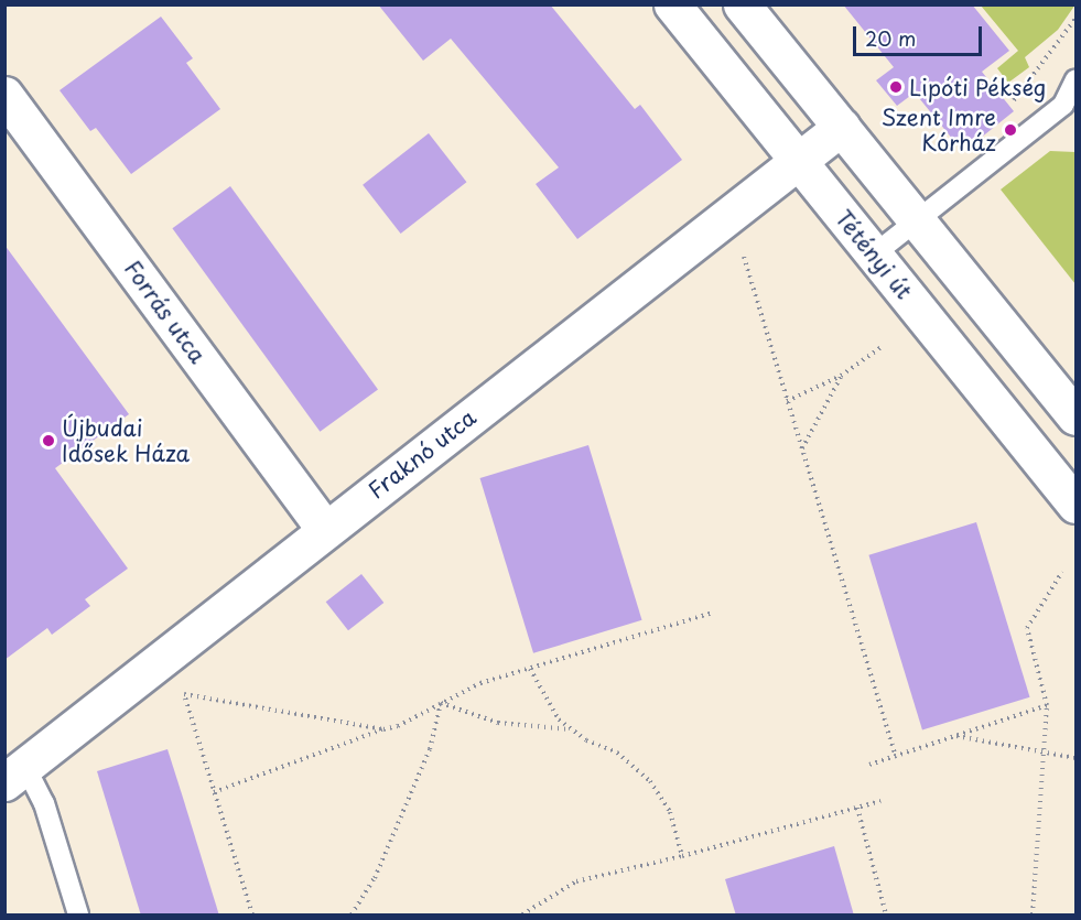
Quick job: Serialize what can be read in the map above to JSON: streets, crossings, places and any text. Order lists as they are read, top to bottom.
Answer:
{
  "streets": {
    "street": ["Tétényi út", "Forrás utca", "Fraknó utca"]
  },
  "crossings": [
    ["Tétényi út", "Fraknó utca"],
    ["Forrás utca", "Fraknó utca"]
  ],
  "places": ["Lipóti Pékség", "Szent Imre Kórház", "Újbudai Idősek Háza"],
  "scale_bar": "20 m"
}
